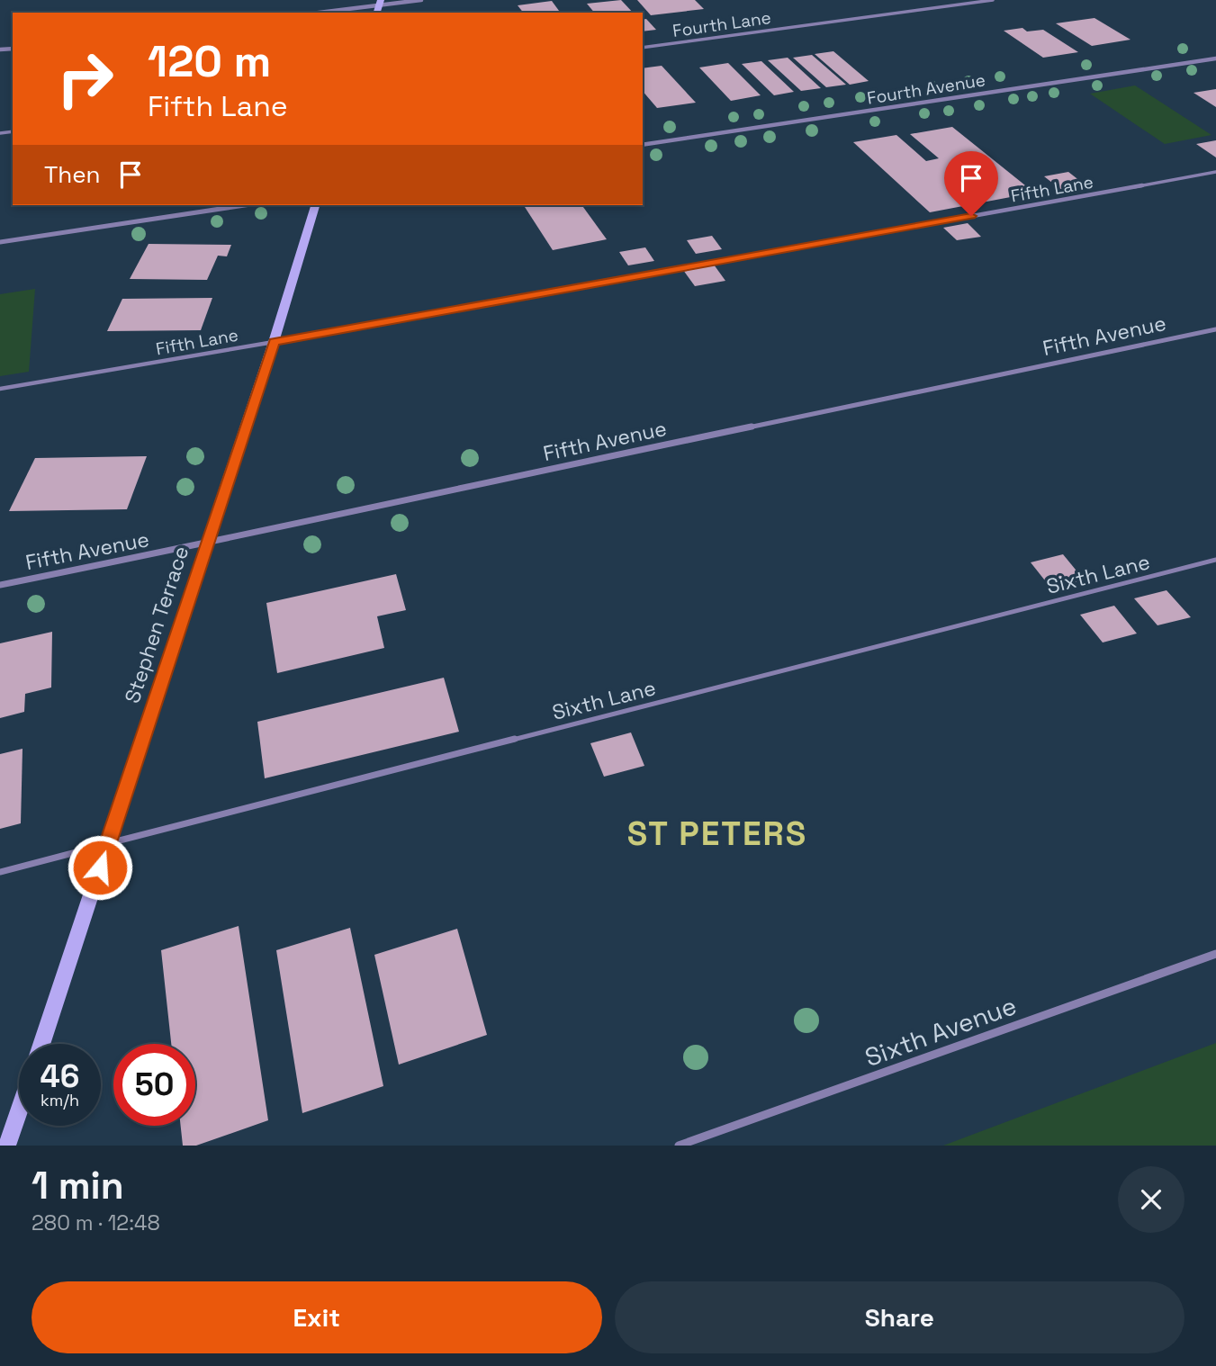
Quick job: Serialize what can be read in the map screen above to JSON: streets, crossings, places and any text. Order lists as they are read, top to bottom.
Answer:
{
  "streets": {
    "main road": ["Stephen Terrace"],
    "street": ["Fourth Avenue", "Fifth Avenue", "Sixth Avenue"],
    "lane": ["Fourth Lane", "Fifth Lane", "Sixth Lane"]
  },
  "crossings": [
    ["Fifth Lane", "Stephen Terrace"],
    ["Fifth Avenue", "Stephen Terrace"],
    ["Sixth Lane", "Stephen Terrace"]
  ],
  "districts": ["ST PETERS"],
  "page": {
    "turn": ["120 m", "Fifth Lane"],
    "then": "Then",
    "speed": "46 km/h",
    "limit": "50",
    "heading": ["1 min", "280 m · 12:48"],
    "buttons": ["Exit", "Share"]
  }
}
